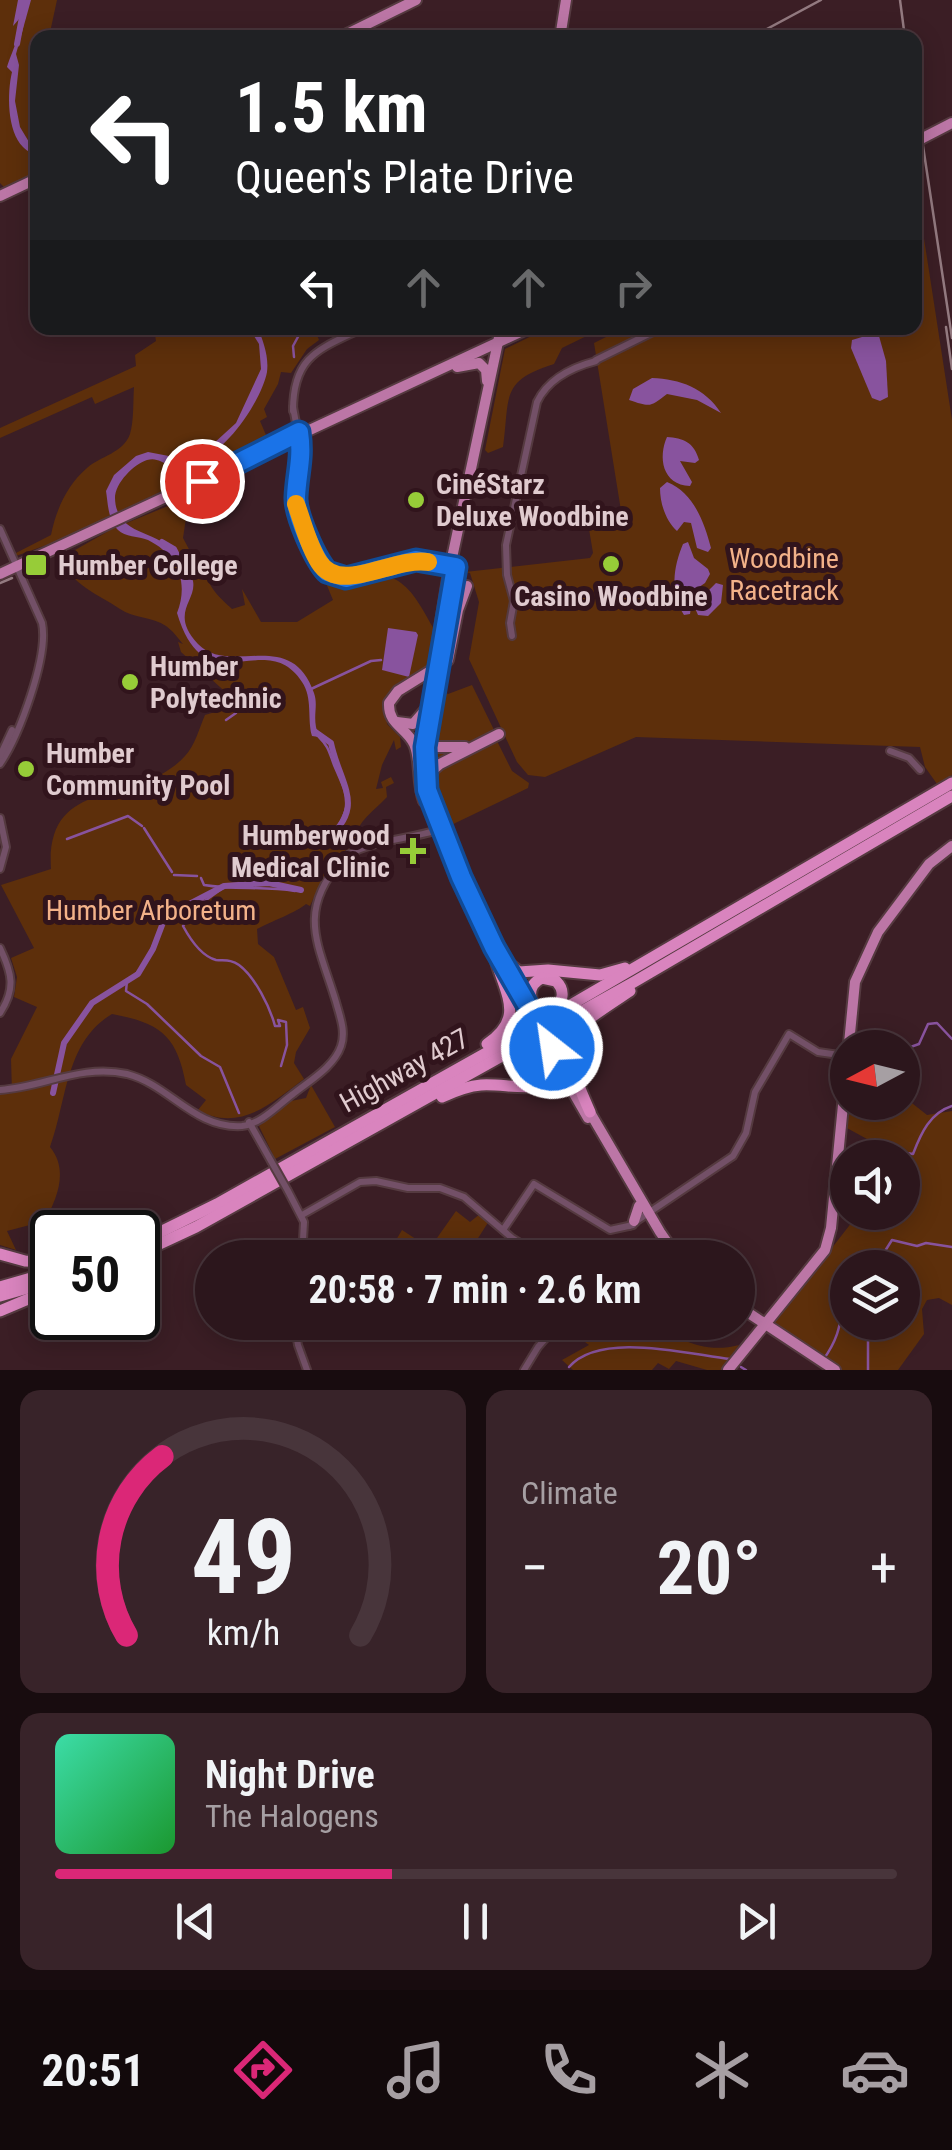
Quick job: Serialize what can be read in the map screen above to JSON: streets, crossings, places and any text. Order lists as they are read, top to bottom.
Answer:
{
  "streets": {
    "highway": ["Highway 427"]
  },
  "parks": ["Woodbine Racetrack", "Humber Arboretum"],
  "places": {
    "other": [
      "CinéStarz Deluxe Woodbine",
      "Casino Woodbine",
      "Humber Polytechnic",
      "Humber Community Pool"
    ],
    "transit": ["Humber College"],
    "health": ["Humberwood Medical Clinic"]
  },
  "north": "left",
  "page": {
    "turn": ["1.5 km", "Queen's Plate Drive"],
    "limit": "50",
    "trip": "20:58 · 7 min · 2.6 km",
    "tile": "Climate",
    "heat": ["−", "20°", "+"],
    "song": ["Night Drive", "The Halogens"],
    "tabs": "20:51",
    "gauge": ["49", "km/h"]
  }
}
